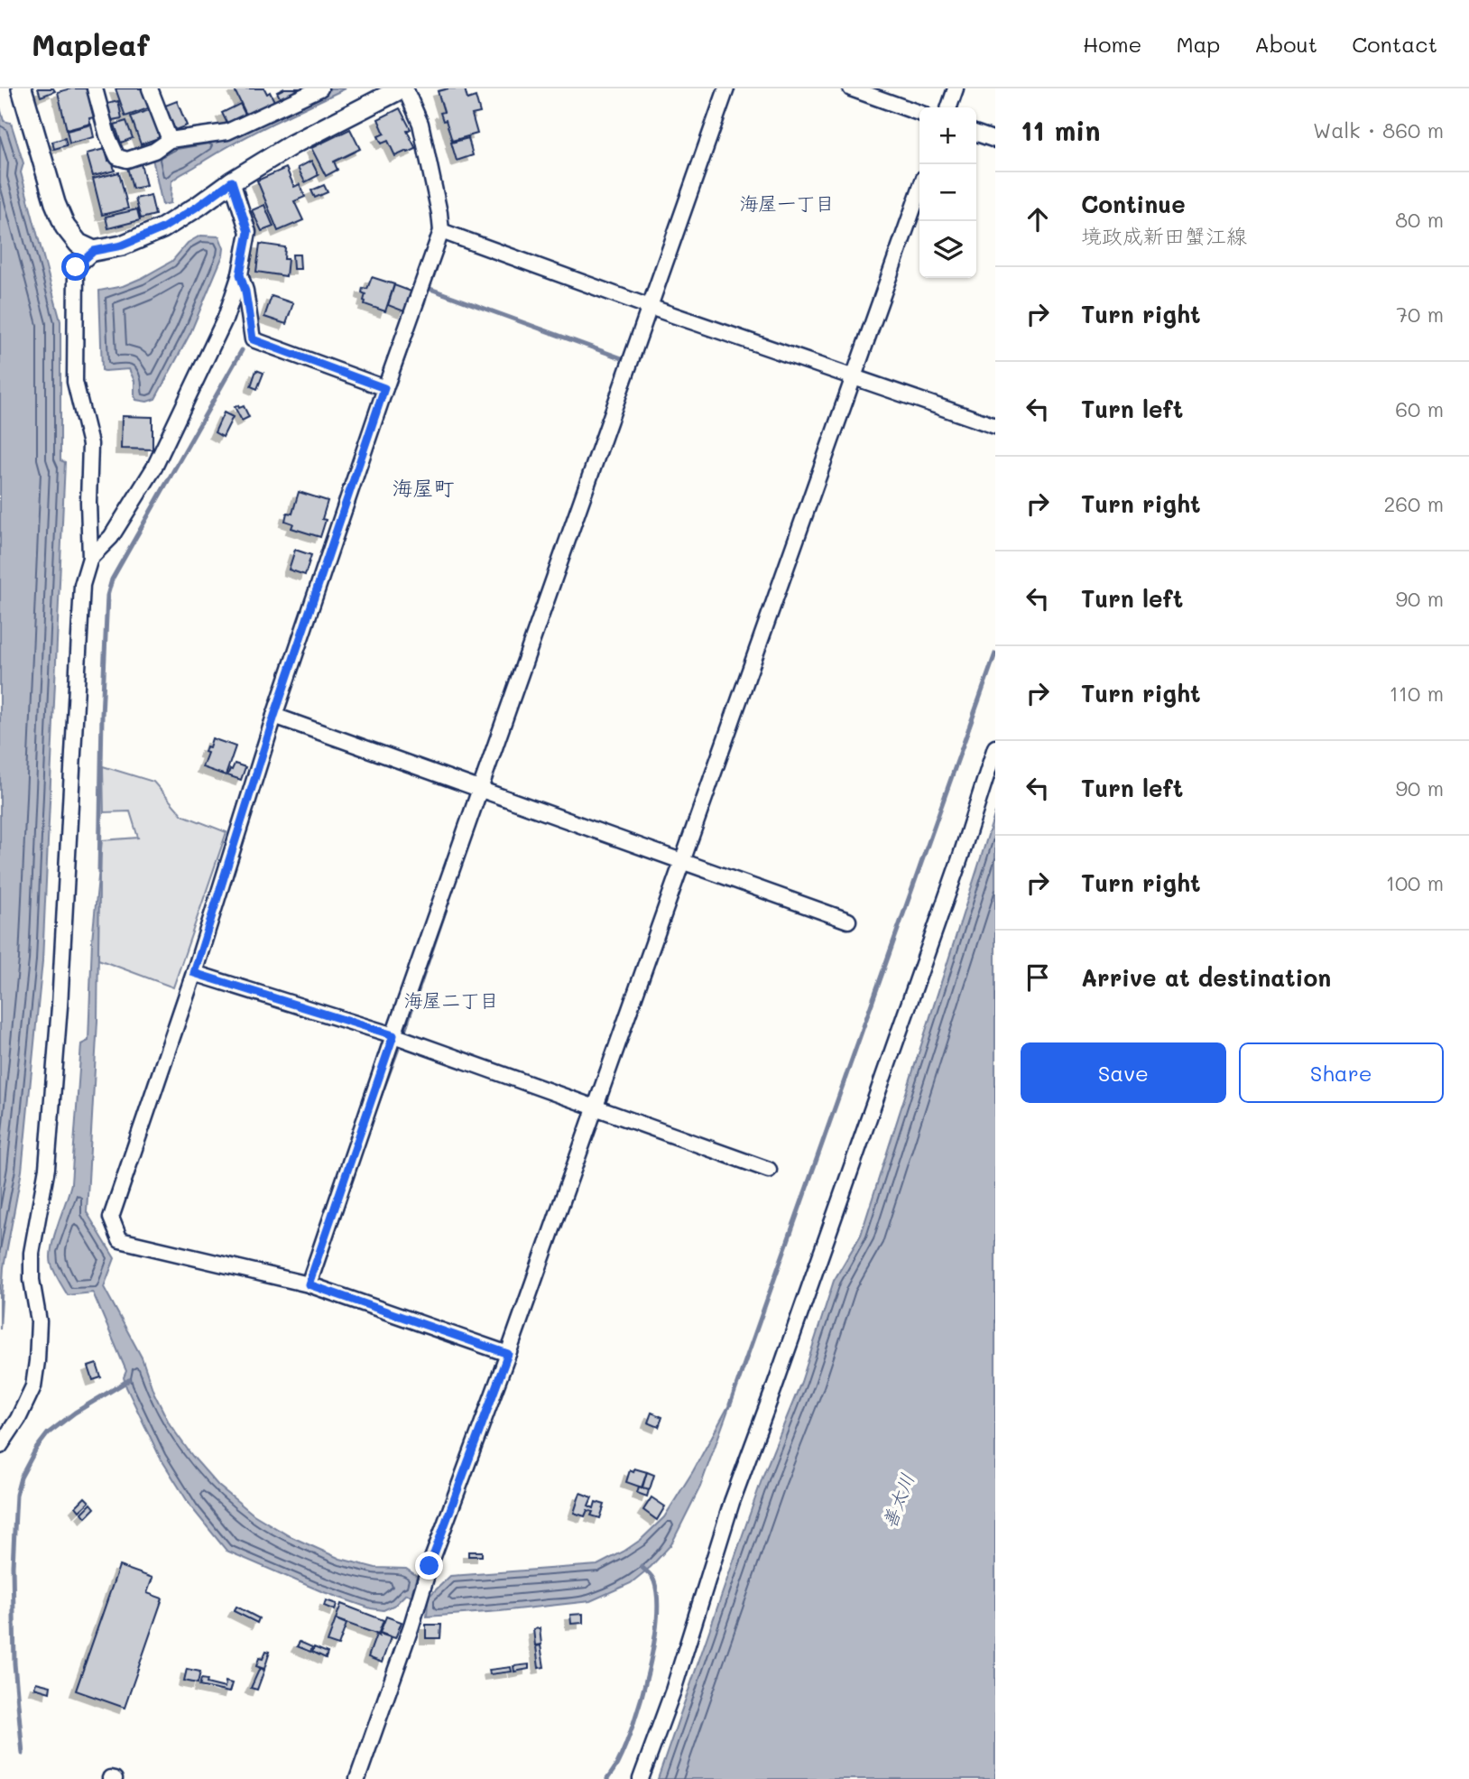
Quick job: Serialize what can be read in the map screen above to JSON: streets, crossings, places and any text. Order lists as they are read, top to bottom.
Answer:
{
  "districts": ["海屋一丁目", "海屋町", "海屋二丁目"],
  "water": ["善太川"],
  "page": {
    "header": "Mapleaf",
    "nav": [
      "Home",
      "Map",
      "About",
      "Contact"
    ],
    "heading": ["11 min", "Walk · 860 m"],
    "map_buttons": ["+", "−"],
    "list": [
      ["Continue", "境政成新田蟹江線", "80 m"],
      ["Turn right", "70 m"],
      ["Turn left", "60 m"],
      ["Turn right", "260 m"],
      ["Turn left", "90 m"],
      ["Turn right", "110 m"],
      ["Turn left", "90 m"],
      ["Turn right", "100 m"],
      "Arrive at destination"
    ],
    "buttons": ["Save", "Share"]
  }
}
